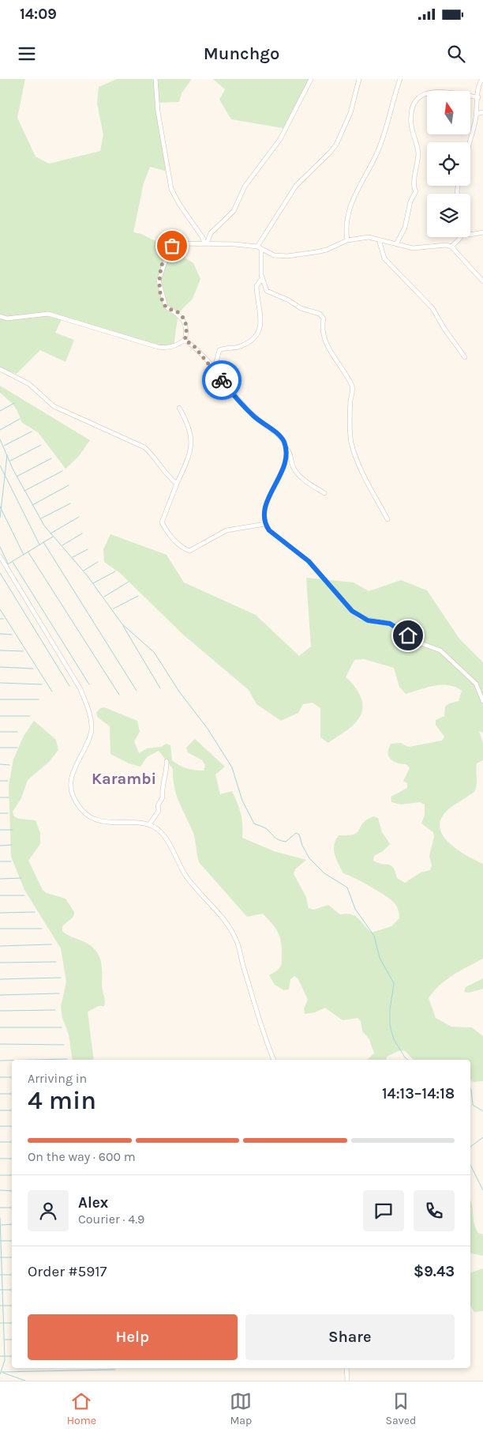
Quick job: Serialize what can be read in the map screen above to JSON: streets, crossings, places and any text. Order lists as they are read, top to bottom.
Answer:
{
  "districts": ["Karambi"],
  "north": "top",
  "page": {
    "status": "14:09",
    "header": "Munchgo",
    "heading": ["4 min", "Arriving in", "14:13–14:18"],
    "panel": [
      "Alex",
      "Courier · 4.9",
      "Order #5917",
      "$9.43"
    ],
    "bar": "On the way · 600 m",
    "buttons": ["Help", "Share"],
    "tabs": ["Home", "Map", "Saved"]
  }
}
